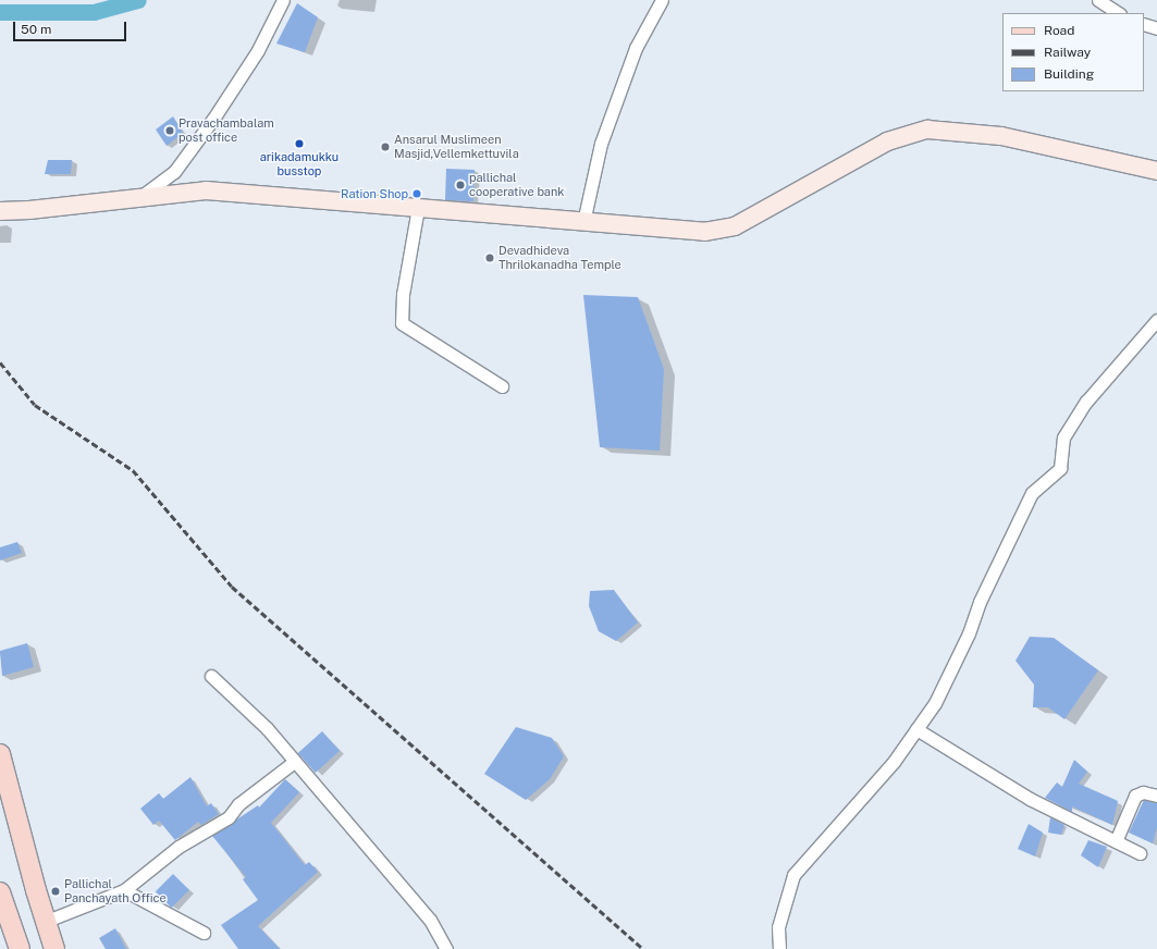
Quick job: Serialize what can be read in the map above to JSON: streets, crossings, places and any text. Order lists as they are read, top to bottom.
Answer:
{
  "places": [
    "Pravachambalam post office",
    "arikadamukku busstop",
    "Ansarul Muslimeen Masjid,Vellemkettuvila",
    "pallichal cooperative bank",
    "Ration Shop",
    "Devadhideva Thrilokanadha Temple",
    "Pallichal Panchayath Office"
  ],
  "legend": ["Road", "Railway", "Building"],
  "scale_bar": "50 m"
}
